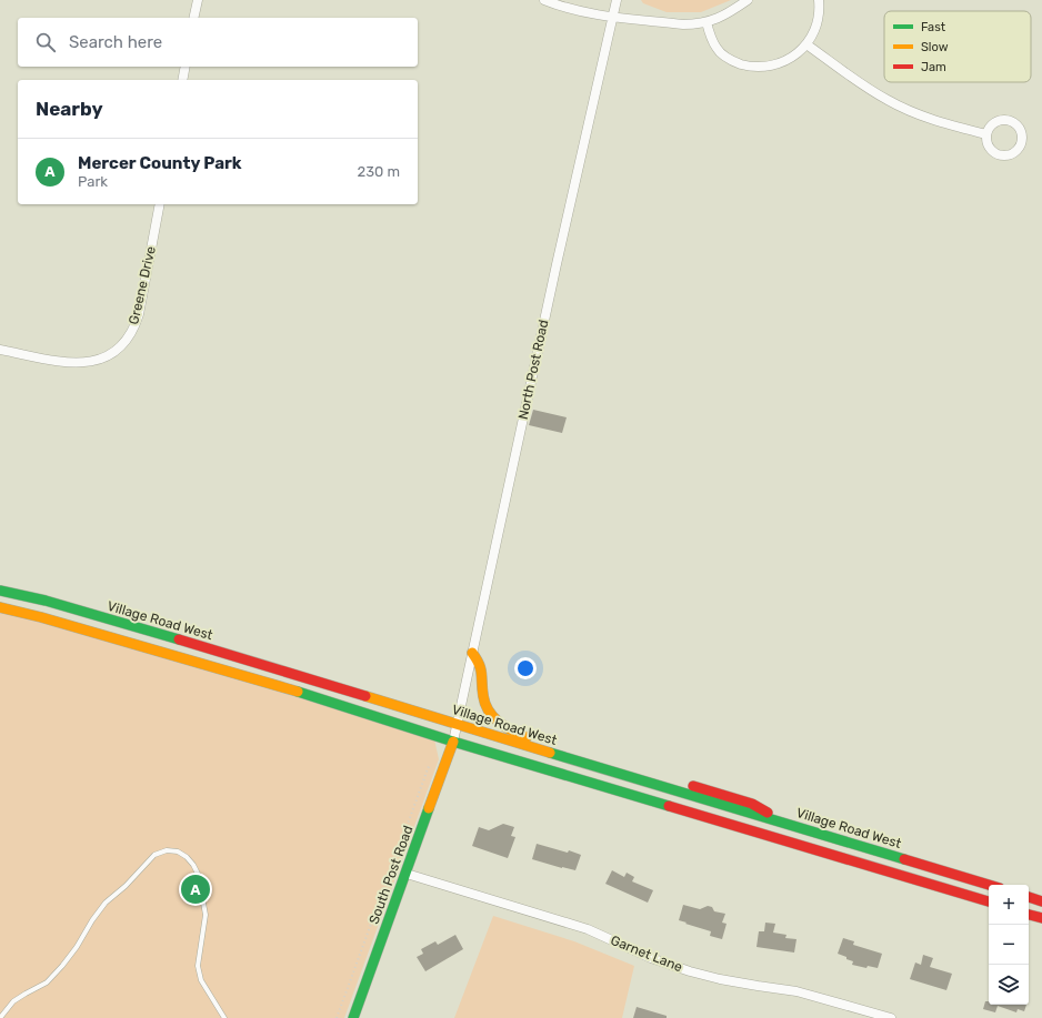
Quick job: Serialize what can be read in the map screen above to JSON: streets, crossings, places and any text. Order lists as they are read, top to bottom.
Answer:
{
  "streets": {
    "main road": ["Village Road West", "South Post Road"],
    "street": ["Greene Drive", "North Post Road", "Garnet Lane"]
  },
  "crossings": [
    ["North Post Road", "Village Road West"],
    ["North Post Road", "South Post Road"],
    ["South Post Road", "Garnet Lane"]
  ],
  "legend": ["Fast", "Slow", "Jam"],
  "page": {
    "search": "Search here",
    "heading": "Nearby",
    "list": [
      {
        "mark": "A",
        "name": "Mercer County Park",
        "note": "Park",
        "value": "230 m"
      }
    ],
    "pins": "A",
    "map_buttons": ["+", "−"]
  }
}
